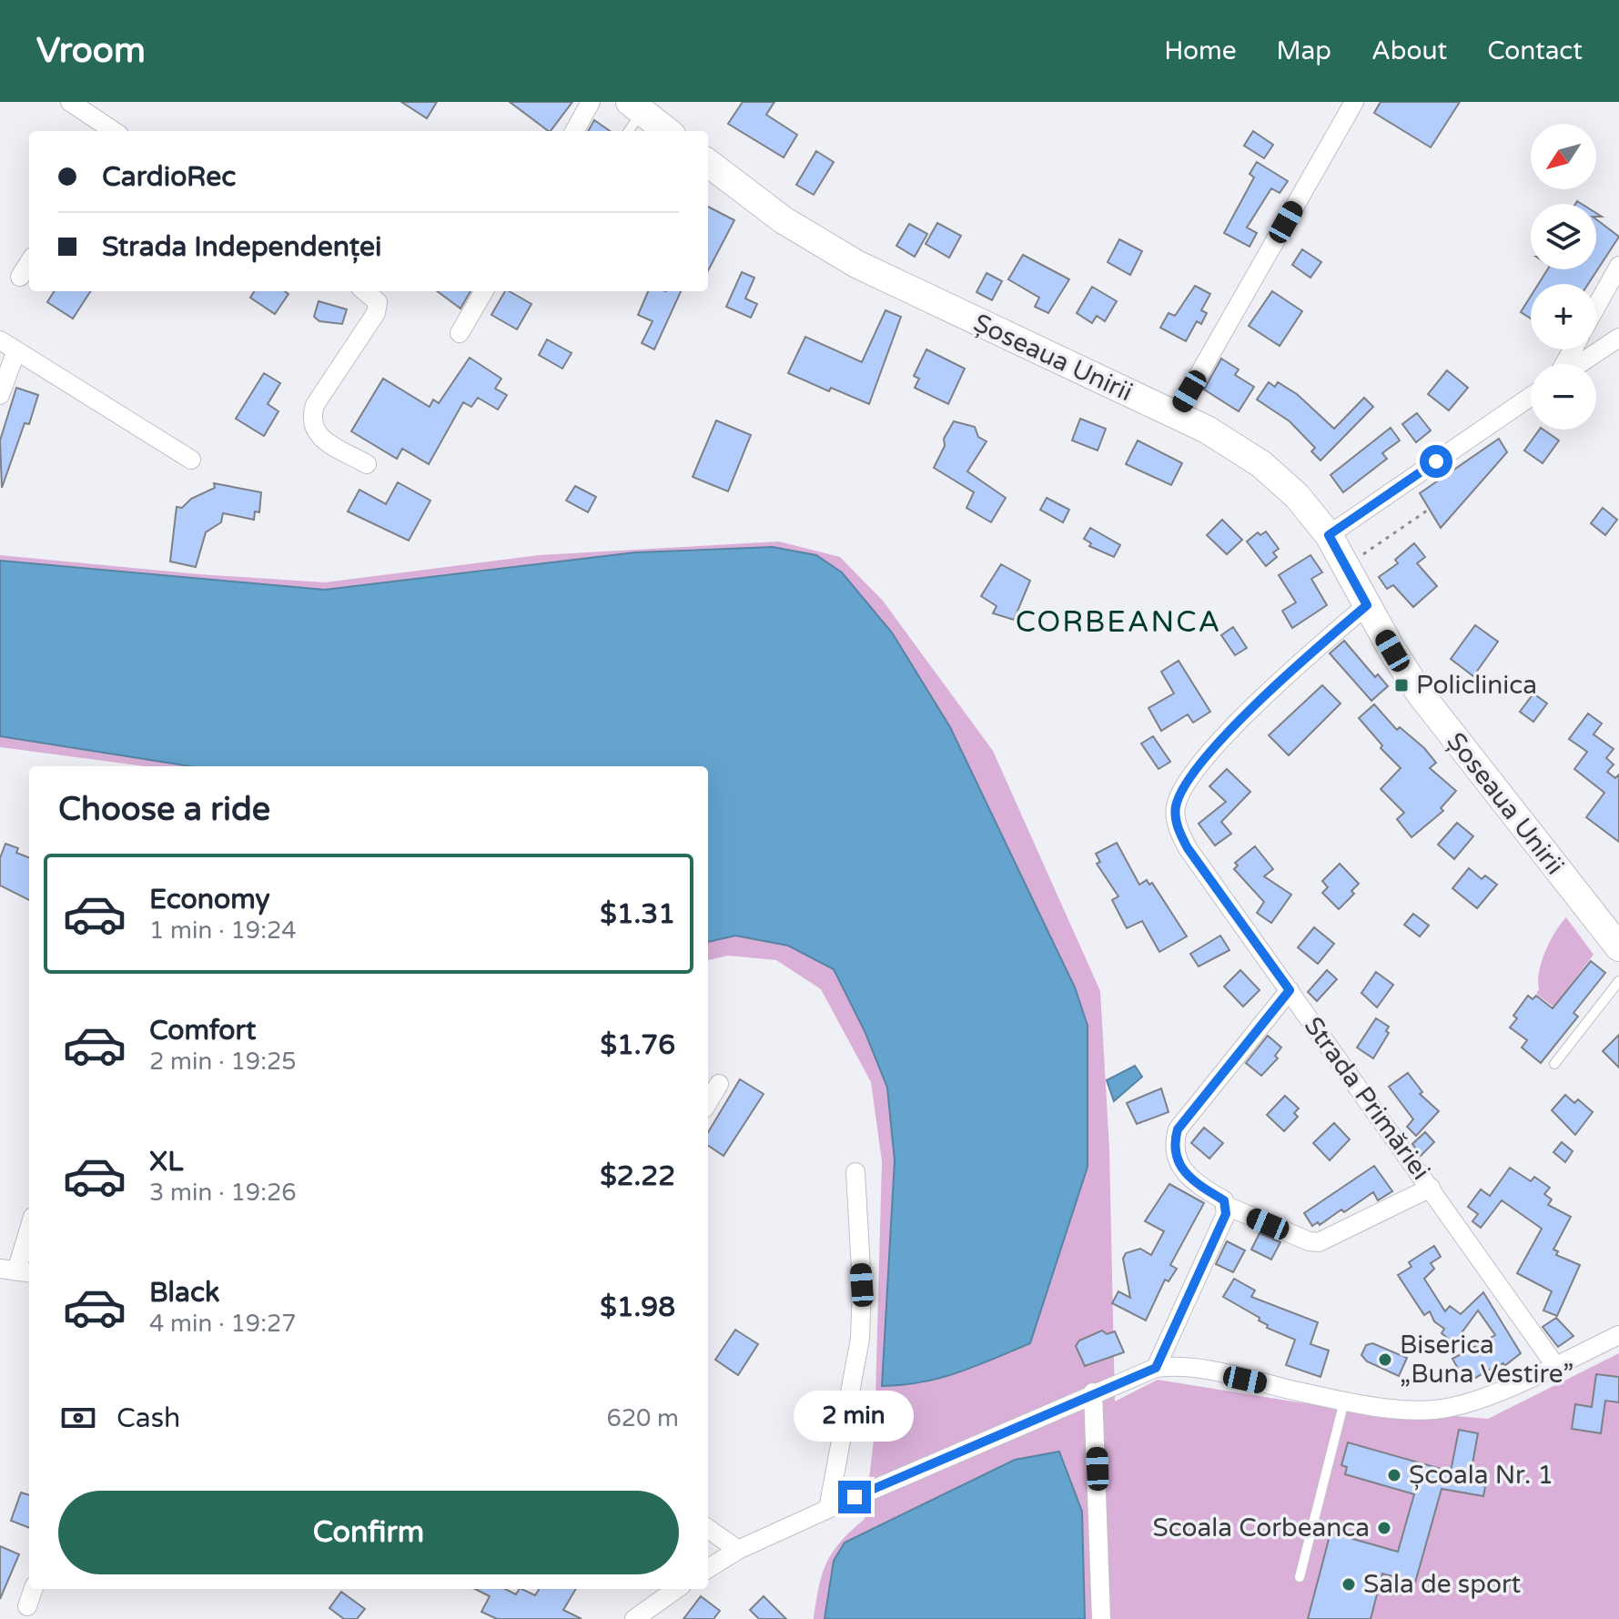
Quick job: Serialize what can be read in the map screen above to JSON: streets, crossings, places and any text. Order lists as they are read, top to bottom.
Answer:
{
  "streets": {
    "main road": ["Șoseaua Unirii"],
    "street": ["Strada Primăriei"]
  },
  "crossings": [
    ["Șoseaua Unirii", "Strada Primăriei"]
  ],
  "districts": ["CORBEANCA"],
  "places": {
    "transit": ["Policlinica"],
    "other": [
      "Biserica „Buna Vestire”",
      "Școala Nr. 1",
      "Scoala Corbeanca",
      "Sala de sport"
    ]
  },
  "north": "bottom left",
  "page": {
    "header": "Vroom",
    "nav": [
      "Home",
      "Map",
      "About",
      "Contact"
    ],
    "map_buttons": ["+", "−"],
    "banner": ["CardioRec", "Strada Independenței"],
    "heading": "Choose a ride",
    "list": [
      {
        "name": "Economy",
        "note": "1 min · 19:24",
        "value": "$1.31"
      },
      {
        "name": "Comfort",
        "note": "2 min · 19:25",
        "value": "$1.76"
      },
      {
        "name": "XL",
        "note": "3 min · 19:26",
        "value": "$2.22"
      },
      {
        "name": "Black",
        "note": "4 min · 19:27",
        "value": "$1.98"
      }
    ],
    "pay": ["Cash", "620 m"],
    "bubble": "2 min",
    "buttons": "Confirm"
  }
}
